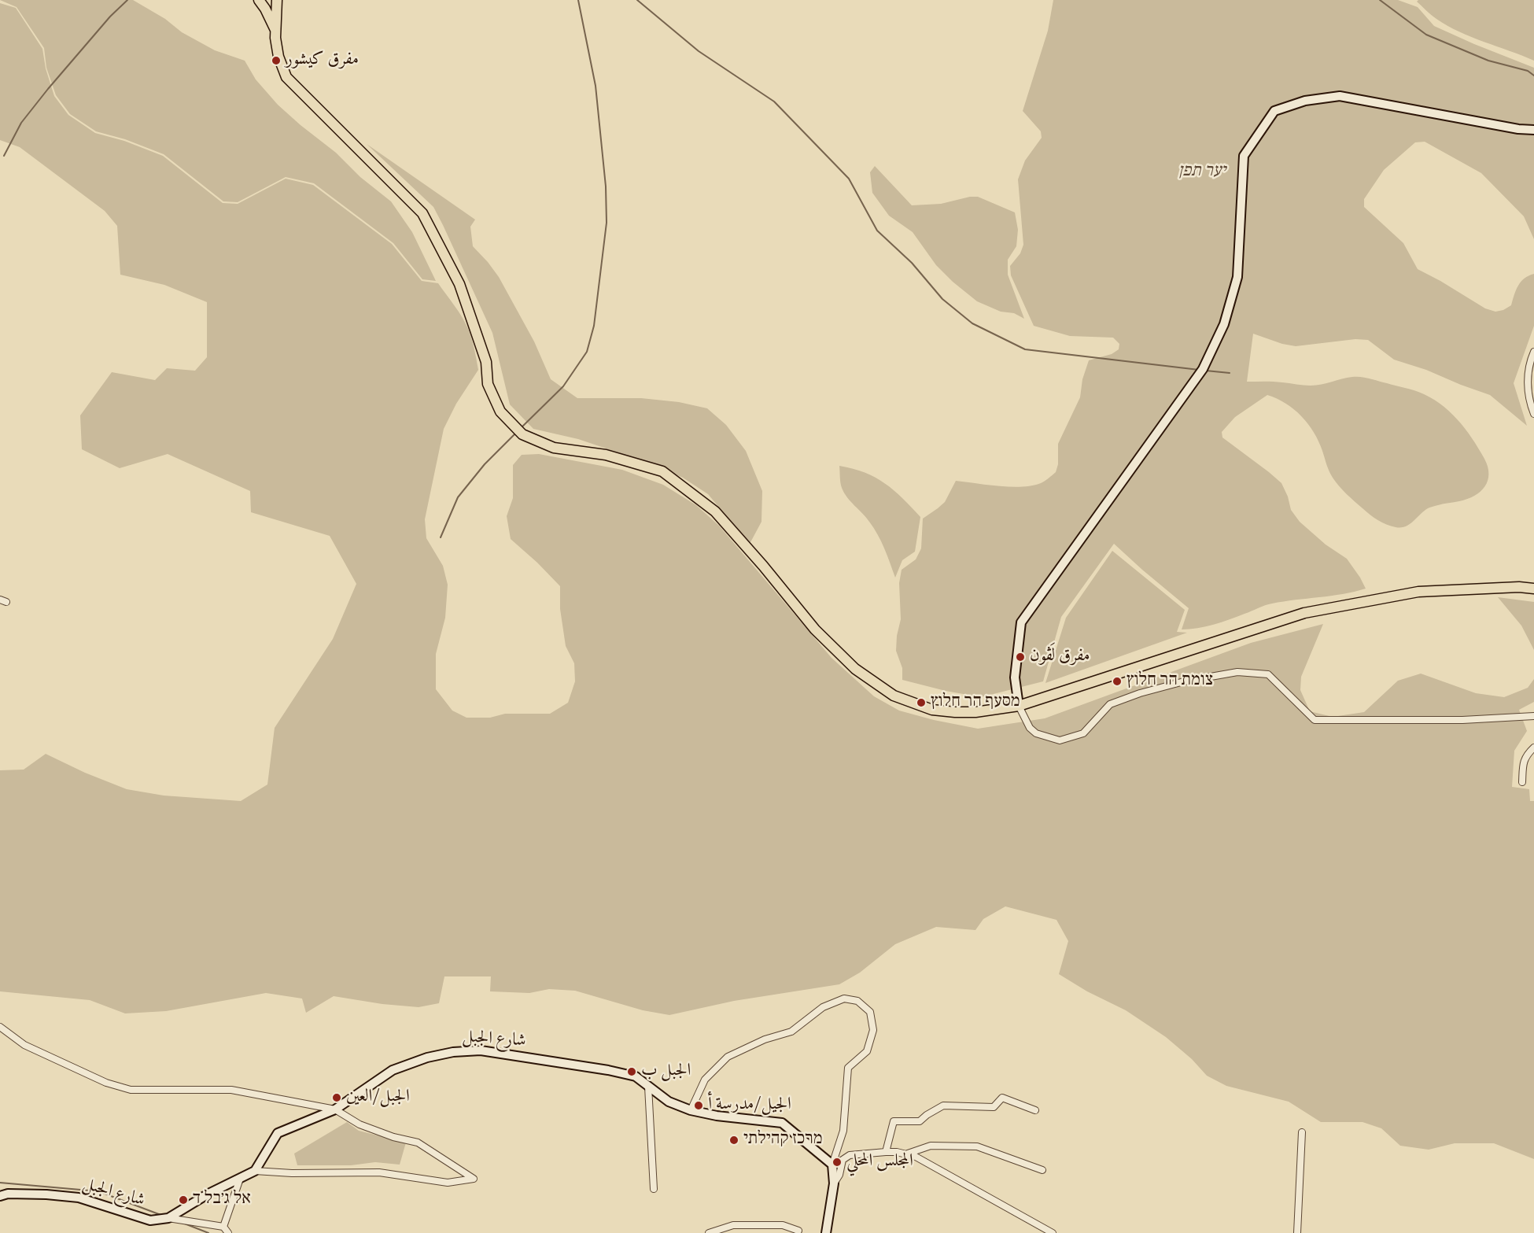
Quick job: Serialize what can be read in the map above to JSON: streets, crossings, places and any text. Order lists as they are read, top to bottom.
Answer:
{
  "streets": {
    "street": ["شارع الجبل"]
  },
  "parks": ["יער תפן"],
  "places": [
    "مفرق كيشور",
    "مفرق لَڤون",
    "צומת הר חלוץ",
    "מסעף הר חלוץ",
    "الجبل ب",
    "الجبل/العين",
    "الجيل/مدرسة أ",
    "מרכז קהילתי",
    "المجلس المحلي",
    "אל ג׳בל ד"
  ]
}
